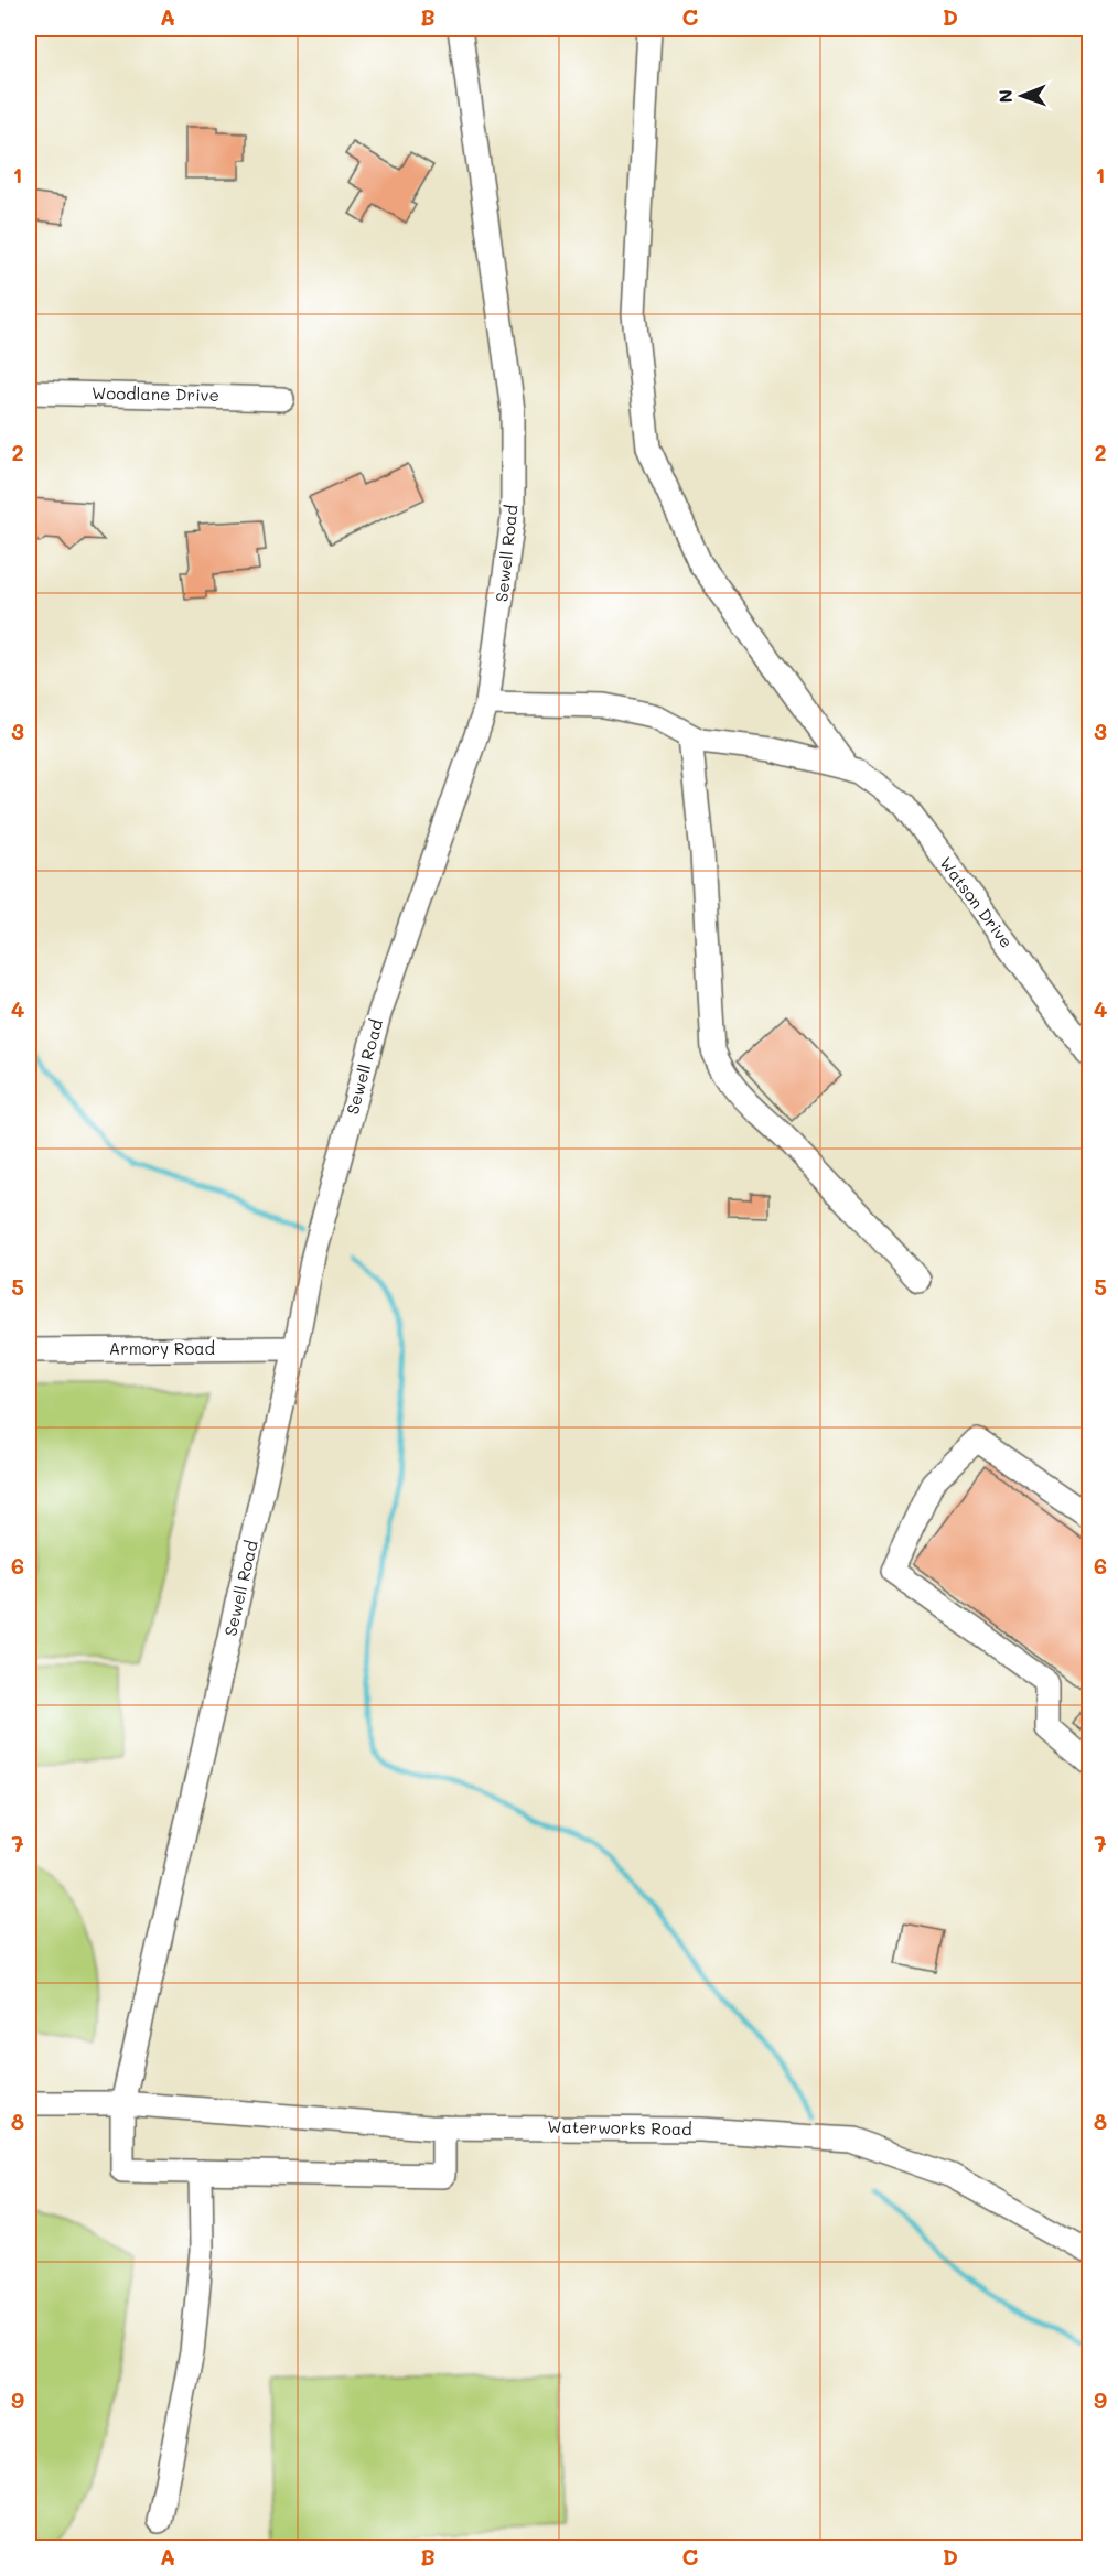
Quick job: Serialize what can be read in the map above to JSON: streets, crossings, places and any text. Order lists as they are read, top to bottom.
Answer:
{
  "streets": {
    "street": [
      "Woodlane Drive",
      "Sewell Road",
      "Watson Drive",
      "Armory Road",
      "Waterworks Road"
    ]
  },
  "crossings": [
    ["Sewell Road", "Armory Road"],
    ["Sewell Road", "Waterworks Road"]
  ],
  "north": "left",
  "grid": {
    "columns": [
      "A",
      "B",
      "C",
      "D"
    ],
    "rows": [
      "1",
      "2",
      "3",
      "4",
      "5",
      "6",
      "7",
      "8",
      "9"
    ]
  }
}
